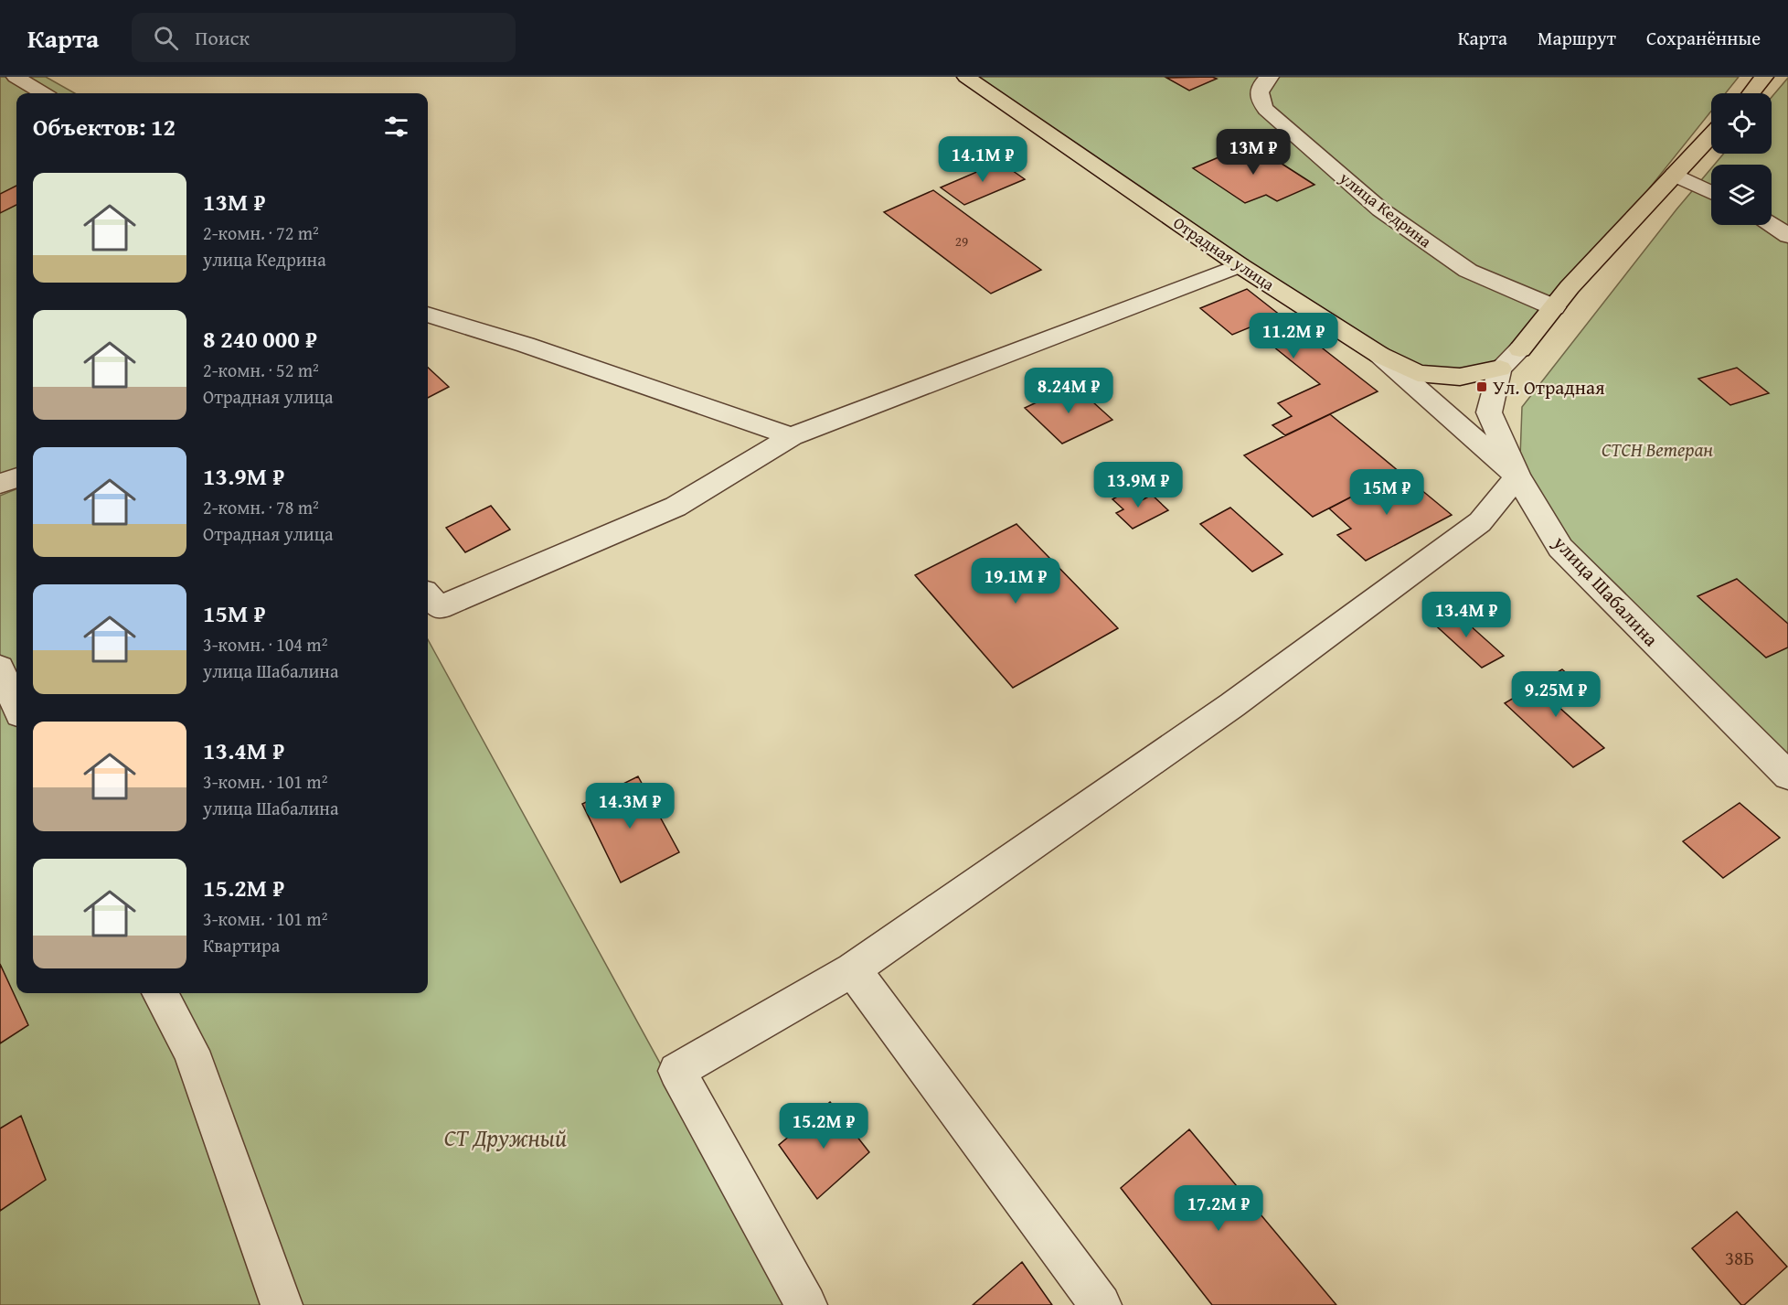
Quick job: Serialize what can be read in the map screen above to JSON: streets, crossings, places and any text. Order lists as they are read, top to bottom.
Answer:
{
  "streets": {
    "main road": ["Отрадная улица"],
    "street": ["улица Кедрина", "улица Шабалина"]
  },
  "crossings": [
    ["Отрадная улица", "улица Шабалина"]
  ],
  "parks": ["СТСН Ветеран", "СТ Дружный"],
  "places": {
    "transit": ["Ул. Отрадная"]
  },
  "house_numbers": ["29", "38Б"],
  "page": {
    "header": "Карта",
    "search": "Поиск",
    "nav": ["Карта", "Маршрут", "Сохранённые"],
    "heading": "Объектов: 12",
    "price": [
      "13M ₽",
      "14.1M ₽",
      "11.2M ₽",
      "8.24M ₽",
      "13.9M ₽",
      "15M ₽",
      "19.1M ₽",
      "13.4M ₽",
      "9.25M ₽",
      "14.3M ₽",
      "15.2M ₽",
      "17.2M ₽"
    ],
    "list": [
      {
        "name": "13M ₽",
        "note": "2-комн. · 72 m² · улица Кедрина"
      },
      {
        "name": "8 240 000 ₽",
        "note": "2-комн. · 52 m² · Отрадная улица"
      },
      {
        "name": "13.9M ₽",
        "note": "2-комн. · 78 m² · Отрадная улица"
      },
      {
        "name": "15M ₽",
        "note": "3-комн. · 104 m² · улица Шабалина"
      },
      {
        "name": "13.4M ₽",
        "note": "3-комн. · 101 m² · улица Шабалина"
      },
      {
        "name": "15.2M ₽",
        "note": "3-комн. · 101 m² · Квартира"
      }
    ]
  }
}
